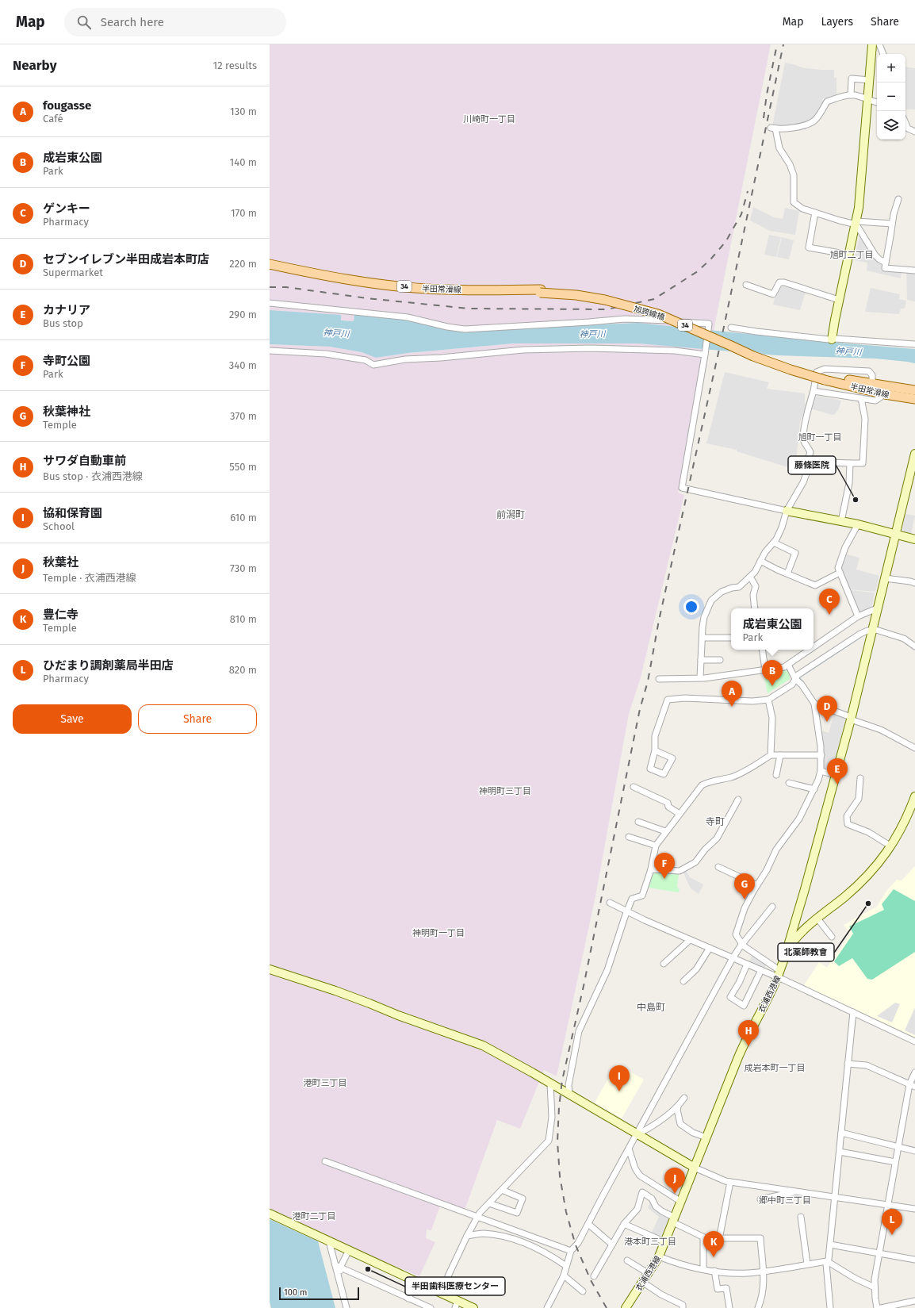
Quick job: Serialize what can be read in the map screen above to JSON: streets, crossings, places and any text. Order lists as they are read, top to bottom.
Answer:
{
  "streets": {
    "main road": ["34", "半田常滑線", "旭跨線橋"],
    "street": ["衣浦西港線"]
  },
  "crossings": [
    ["34", "半田常滑線"],
    ["半田常滑線", "旭跨線橋"]
  ],
  "districts": [
    "川崎町一丁目",
    "旭町二丁目",
    "旭町一丁目",
    "前潟町",
    "神明町三丁目",
    "寺町",
    "神明町一丁目",
    "中島町",
    "成岩本町一丁目",
    "港町三丁目",
    "郷中町三丁目",
    "港町二丁目",
    "港本町三丁目"
  ],
  "water": ["神戸川"],
  "places": ["藤條医院", "北薬師教會", "半田歯科医療センター"],
  "scale_bar": "100 m",
  "page": {
    "header": "Map",
    "search": "Search here",
    "nav": ["Map", "Layers", "Share"],
    "heading": ["Nearby", "12 results"],
    "map_buttons": ["+", "−"],
    "list": [
      {
        "mark": "A",
        "name": "fougasse",
        "note": "Café",
        "value": "130 m"
      },
      {
        "mark": "B",
        "name": "成岩東公園",
        "note": "Park",
        "value": "140 m"
      },
      {
        "mark": "C",
        "name": "ゲンキー",
        "note": "Pharmacy",
        "value": "170 m"
      },
      {
        "mark": "D",
        "name": "セブンイレブン半田成岩本町店",
        "note": "Supermarket",
        "value": "220 m"
      },
      {
        "mark": "E",
        "name": "カナリア",
        "note": "Bus stop",
        "value": "290 m"
      },
      {
        "mark": "F",
        "name": "寺町公園",
        "note": "Park",
        "value": "340 m"
      },
      {
        "mark": "G",
        "name": "秋葉神社",
        "note": "Temple",
        "value": "370 m"
      },
      {
        "mark": "H",
        "name": "サワダ自動車前",
        "note": "Bus stop · 衣浦西港線",
        "value": "550 m"
      },
      {
        "mark": "I",
        "name": "協和保育園",
        "note": "School",
        "value": "610 m"
      },
      {
        "mark": "J",
        "name": "秋葉社",
        "note": "Temple · 衣浦西港線",
        "value": "730 m"
      },
      {
        "mark": "K",
        "name": "豊仁寺",
        "note": "Temple",
        "value": "810 m"
      },
      {
        "mark": "L",
        "name": "ひだまり調剤薬局半田店",
        "note": "Pharmacy",
        "value": "820 m"
      }
    ],
    "pins": [
      "C",
      "B",
      "A",
      "D",
      "E",
      "F",
      "G",
      "H",
      "I",
      "J",
      "L",
      "K"
    ],
    "popup": ["成岩東公園", "Park"],
    "buttons": ["Save", "Share"],
    "scale": "100 m"
  }
}
